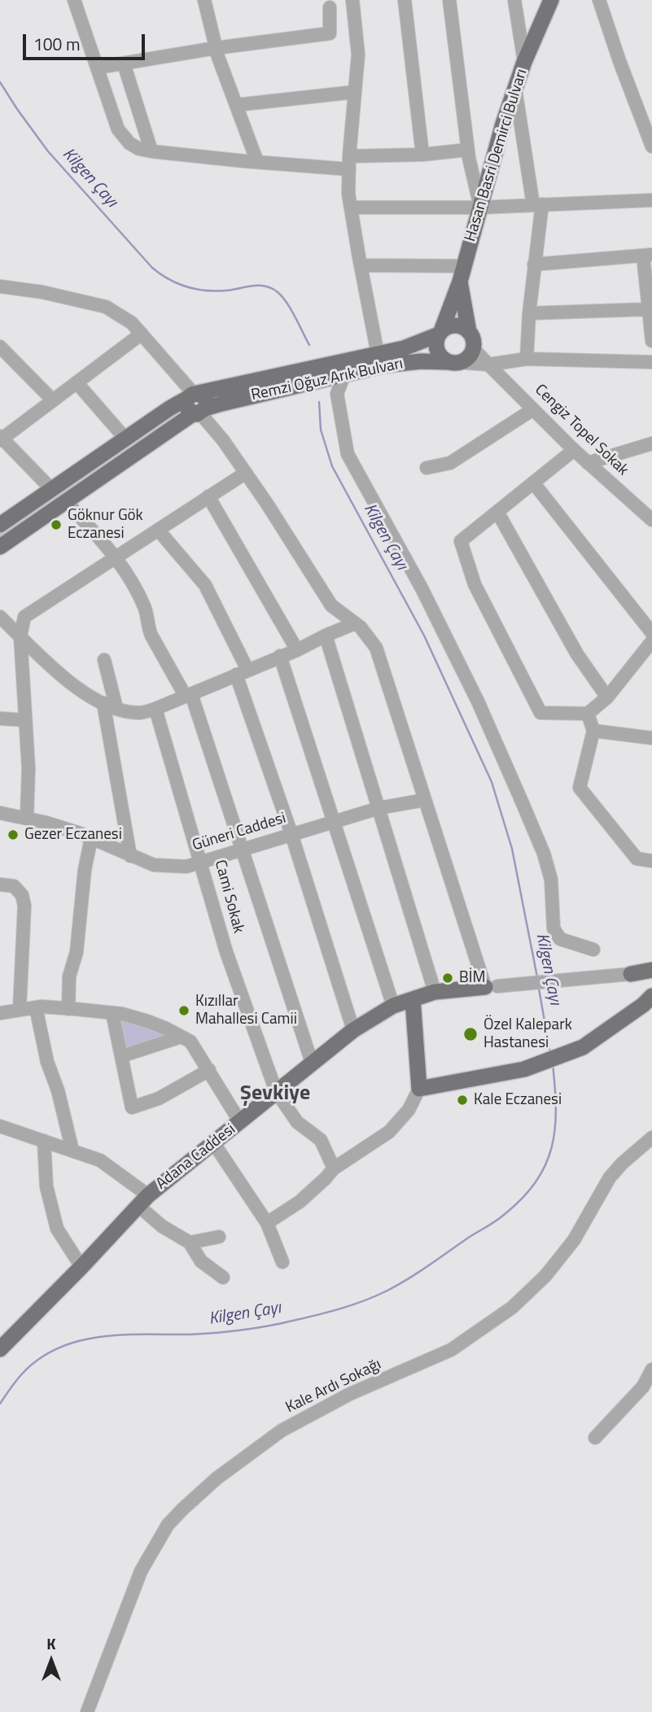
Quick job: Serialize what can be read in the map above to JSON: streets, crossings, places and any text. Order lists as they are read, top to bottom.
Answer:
{
  "streets": {
    "main road": ["Hasan Basri Demirci Bulvarı", "Remzi Oğuz Arık Bulvarı", "Adana Caddesi"],
    "street": [
      "Cengiz Topel Sokak",
      "Güneri Caddesi",
      "Cami Sokak",
      "Kale Ardı Sokağı"
    ]
  },
  "crossings": [
    ["Hasan Basri Demirci Bulvarı", "Remzi Oğuz Arık Bulvarı"],
    ["Hasan Basri Demirci Bulvarı", "Cengiz Topel Sokak"],
    ["Remzi Oğuz Arık Bulvarı", "Cengiz Topel Sokak"],
    ["Güneri Caddesi", "Cami Sokak"],
    ["Cami Sokak", "Adana Caddesi"]
  ],
  "districts": ["Şevkiye"],
  "water": ["Kilgen Çayı"],
  "places": [
    "Göknur Gök Eczanesi",
    "Gezer Eczanesi",
    "BİM",
    "Kızıllar Mahallesi Camii",
    "Özel Kalepark Hastanesi",
    "Kale Eczanesi"
  ],
  "scale_bar": "100 m",
  "north": "top"
}
